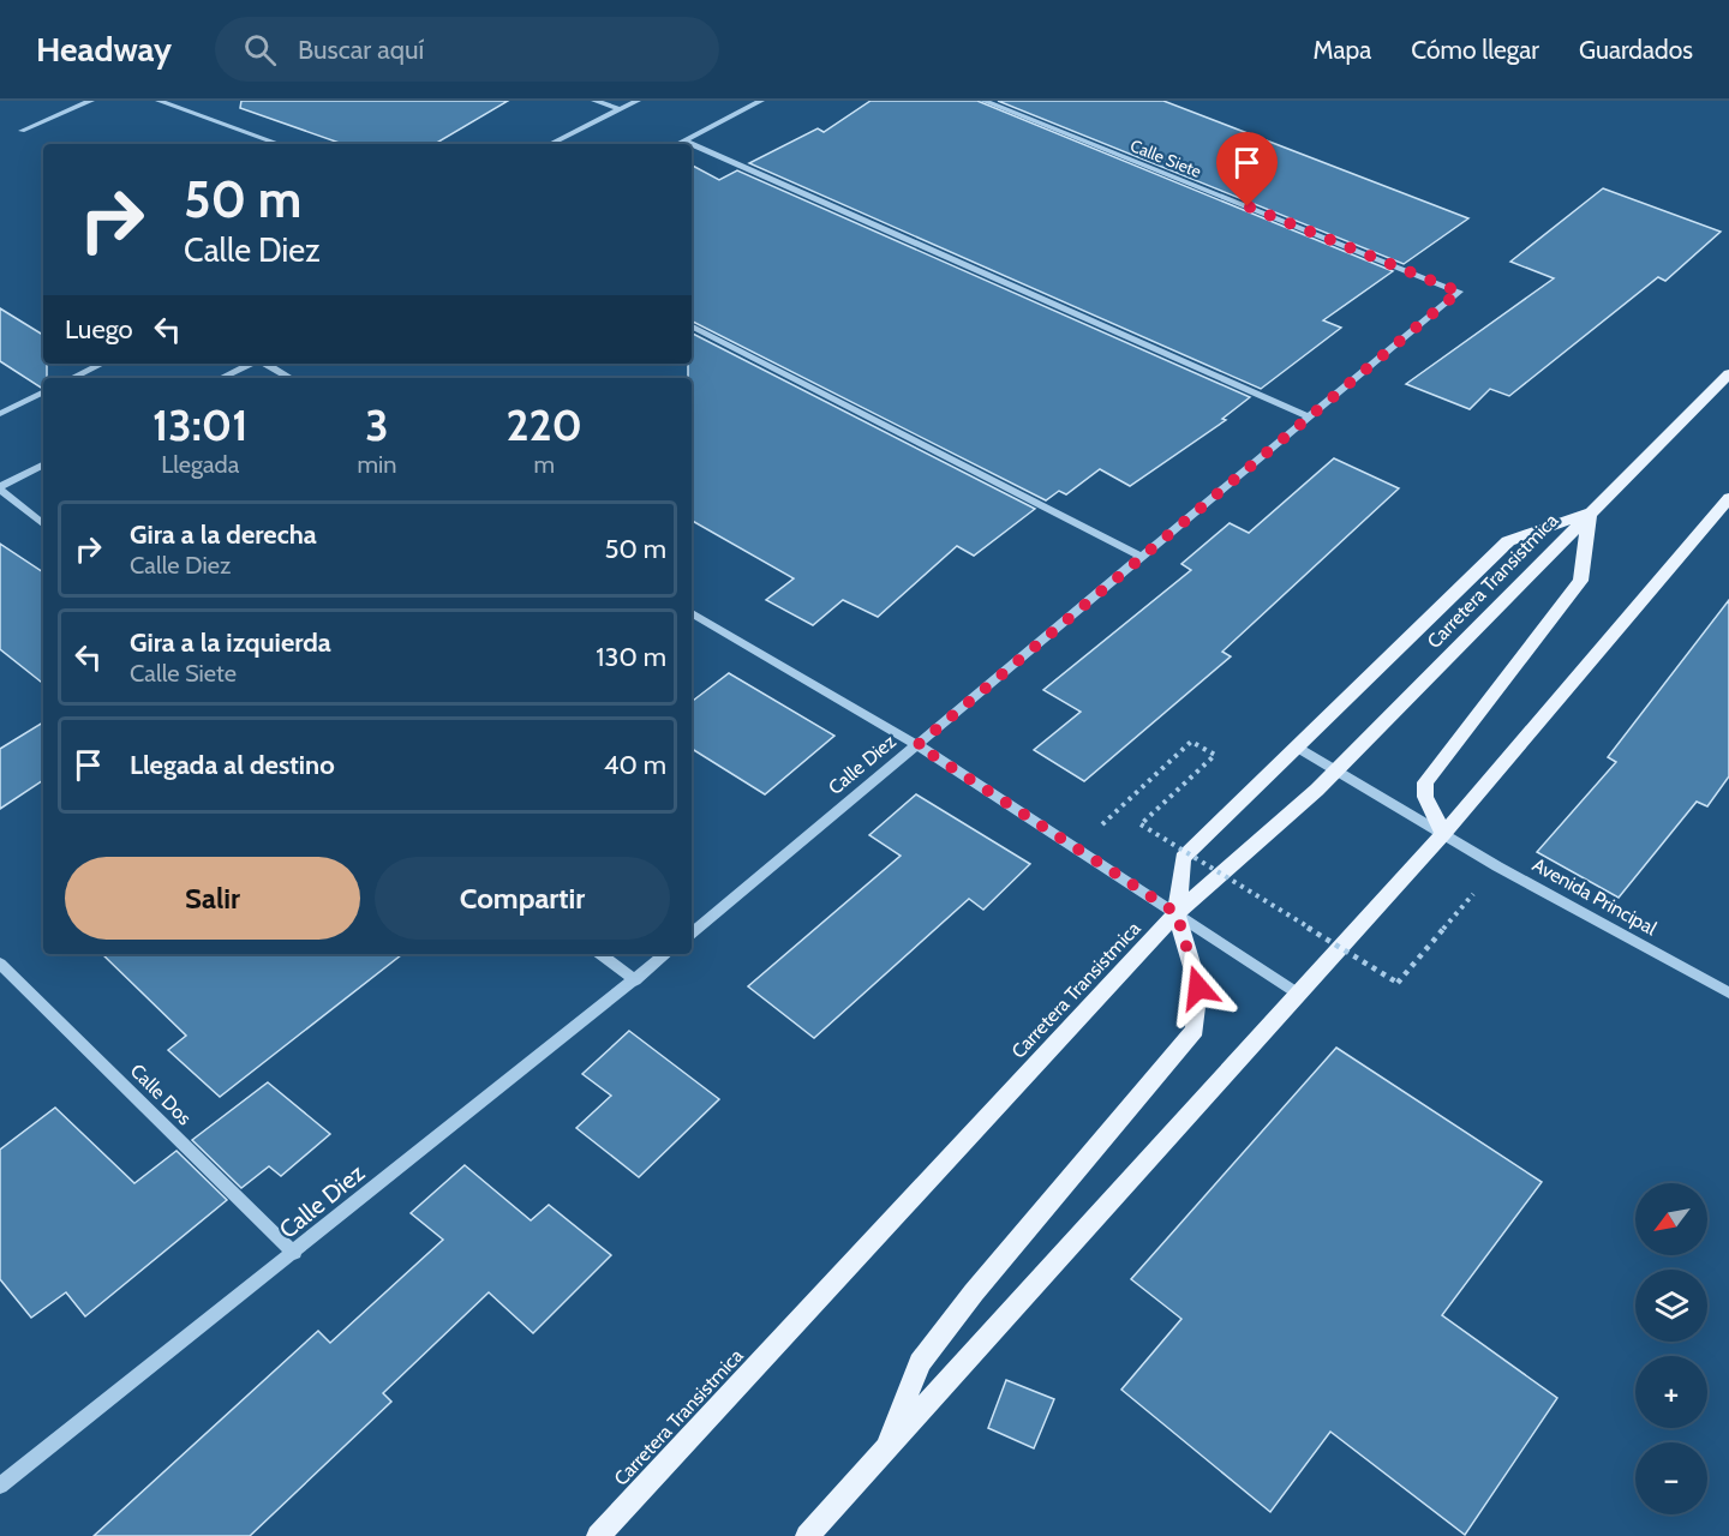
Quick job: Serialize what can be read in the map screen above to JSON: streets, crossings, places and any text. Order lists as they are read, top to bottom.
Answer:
{
  "streets": {
    "main road": ["Carretera Transistmica"],
    "street": [
      "Calle Siete",
      "Calle Diez",
      "Avenida Principal",
      "Calle Dos"
    ]
  },
  "crossings": [
    ["Calle Siete", "Calle Diez"],
    ["Carretera Transistmica", "Avenida Principal"],
    ["Calle Diez", "Calle Dos"]
  ],
  "north": "bottom left",
  "page": {
    "header": "Headway",
    "search": "Buscar aquí",
    "nav": ["Mapa", "Cómo llegar", "Guardados"],
    "turn": ["50 m", "Calle Diez"],
    "then": "Luego",
    "eta": [
      "13:01",
      "Llegada",
      "3",
      "min",
      "220",
      "m"
    ],
    "list": [
      {
        "name": "Gira a la derecha",
        "note": "Calle Diez",
        "value": "50 m"
      },
      {
        "name": "Gira a la izquierda",
        "note": "Calle Siete",
        "value": "130 m"
      },
      {
        "name": "Llegada al destino",
        "value": "40 m"
      }
    ],
    "buttons": ["Salir", "Compartir"],
    "map_buttons": ["+", "−"]
  }
}
